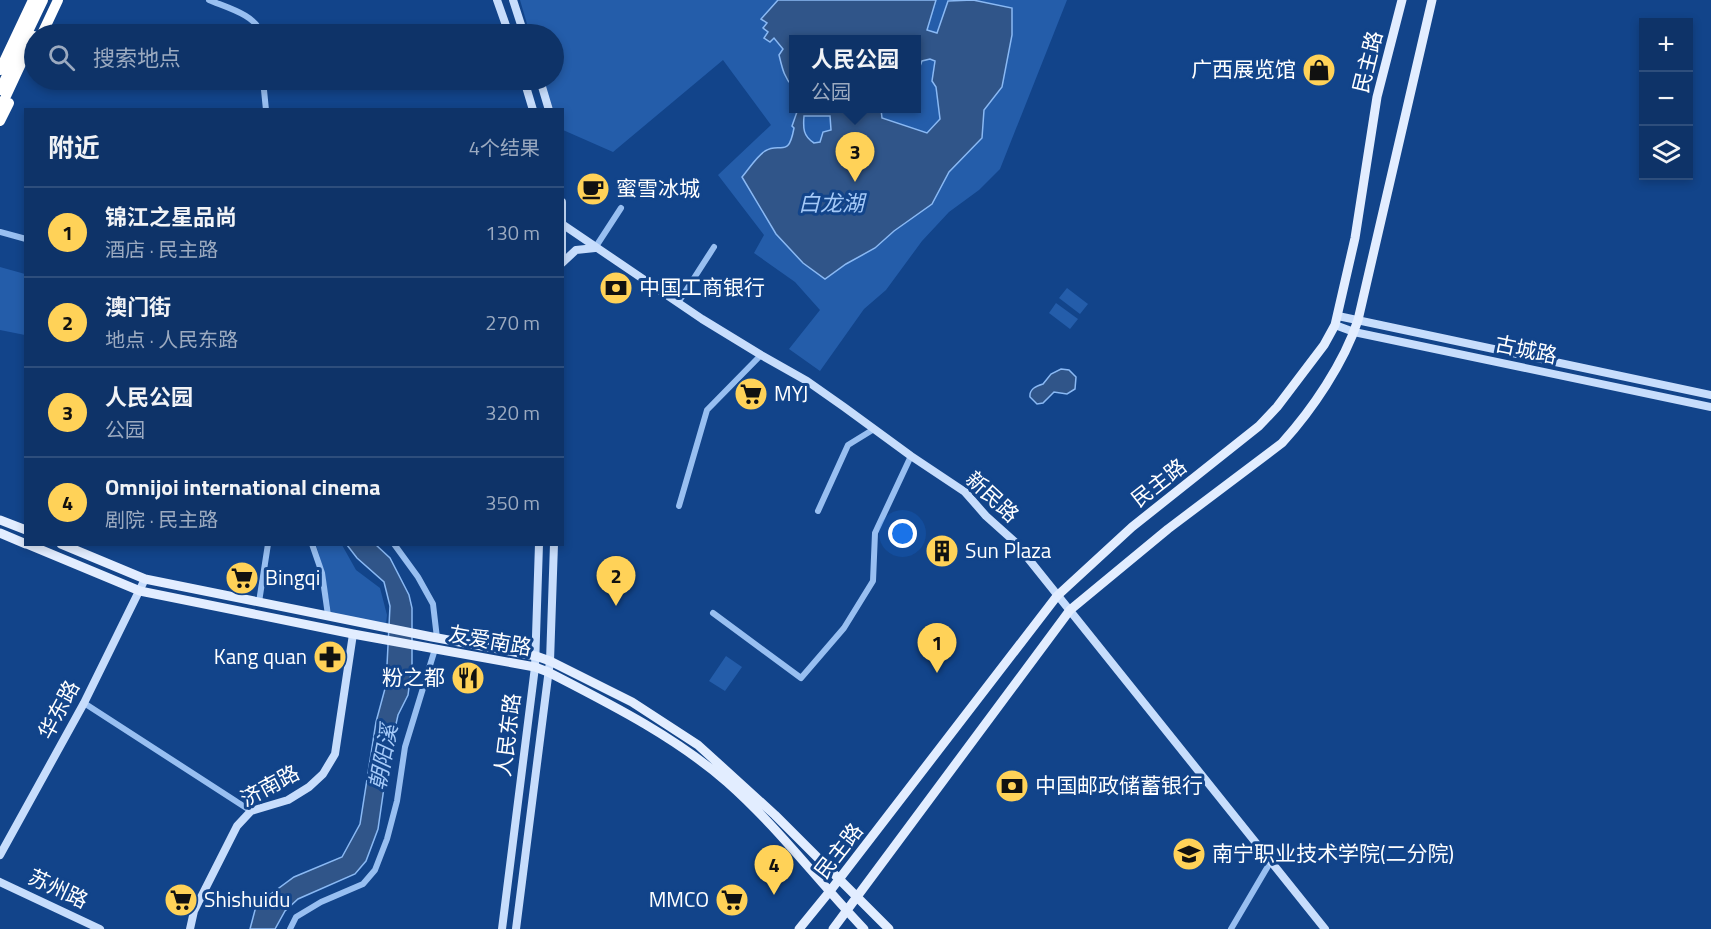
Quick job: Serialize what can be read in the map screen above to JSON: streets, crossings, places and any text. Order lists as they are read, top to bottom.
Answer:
{
  "streets": {
    "main road": [
      "民主路",
      "古城路",
      "新民路",
      "友爱南路",
      "华东路",
      "人民东路",
      "济南路",
      "苏州路"
    ]
  },
  "crossings": [
    ["民主路", "古城路"],
    ["民主路", "新民路"],
    ["民主路", "友爱南路"],
    ["友爱南路", "华东路"],
    ["友爱南路", "人民东路"],
    ["友爱南路", "济南路"]
  ],
  "water": ["白龙湖", "朝阳溪"],
  "places": {
    "shop": ["广西展览馆"],
    "cafe": ["蜜雪冰城"],
    "bank": ["中国工商银行", "中国邮政储蓄银行"],
    "supermarket": [
      "MYJ",
      "Bingqi",
      "Shishuidu",
      "MMCO"
    ],
    "building": ["Sun Plaza"],
    "pharmacy": ["Kang quan"],
    "restaurant": ["粉之都"],
    "school or university": ["南宁职业技术学院(二分院)"]
  },
  "page": {
    "map_buttons": ["+", "−"],
    "search": "搜索地点",
    "popup": ["人民公园", "公园"],
    "heading": ["附近", "4个结果"],
    "pins": [
      "3",
      "2",
      "1",
      "4"
    ],
    "list": [
      {
        "mark": "1",
        "name": "锦江之星品尚",
        "note": "酒店 · 民主路",
        "value": "130 m"
      },
      {
        "mark": "2",
        "name": "澳门街",
        "note": "地点 · 人民东路",
        "value": "270 m"
      },
      {
        "mark": "3",
        "name": "人民公园",
        "note": "公园",
        "value": "320 m"
      },
      {
        "mark": "4",
        "name": "Omnijoi international cinema",
        "note": "剧院 · 民主路",
        "value": "350 m"
      }
    ]
  }
}
